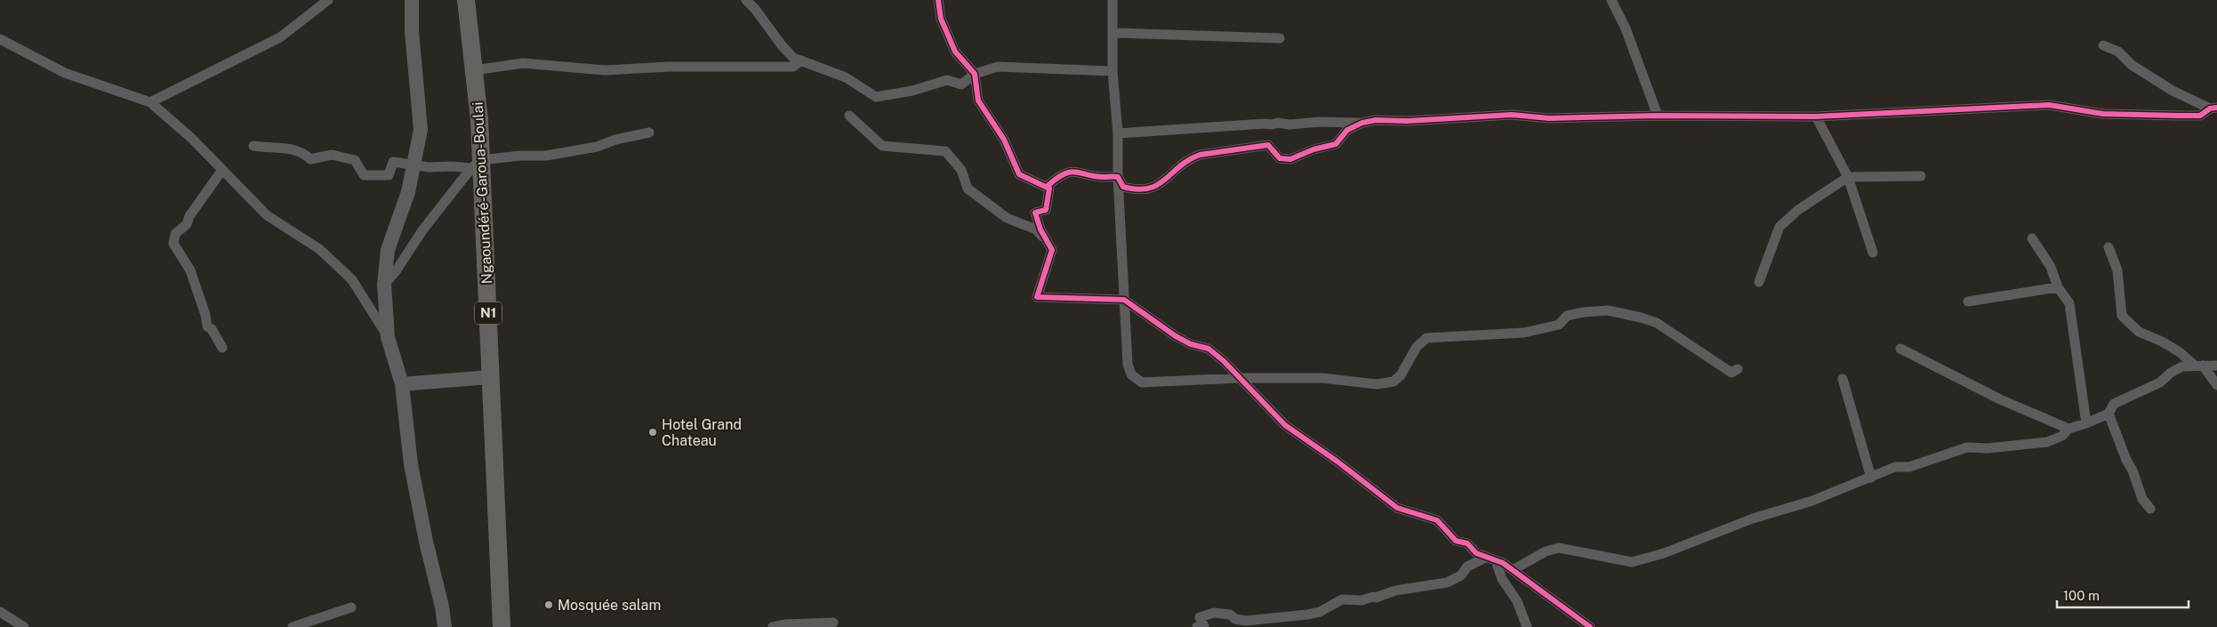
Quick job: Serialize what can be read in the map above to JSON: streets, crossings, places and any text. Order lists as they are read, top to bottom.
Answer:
{
  "streets": {
    "highway": ["Ngaoundéré-Garoua-Boulai", "N1"]
  },
  "places": ["Hotel Grand Chateau", "Mosquée salam"],
  "scale_bar": "100 m"
}
